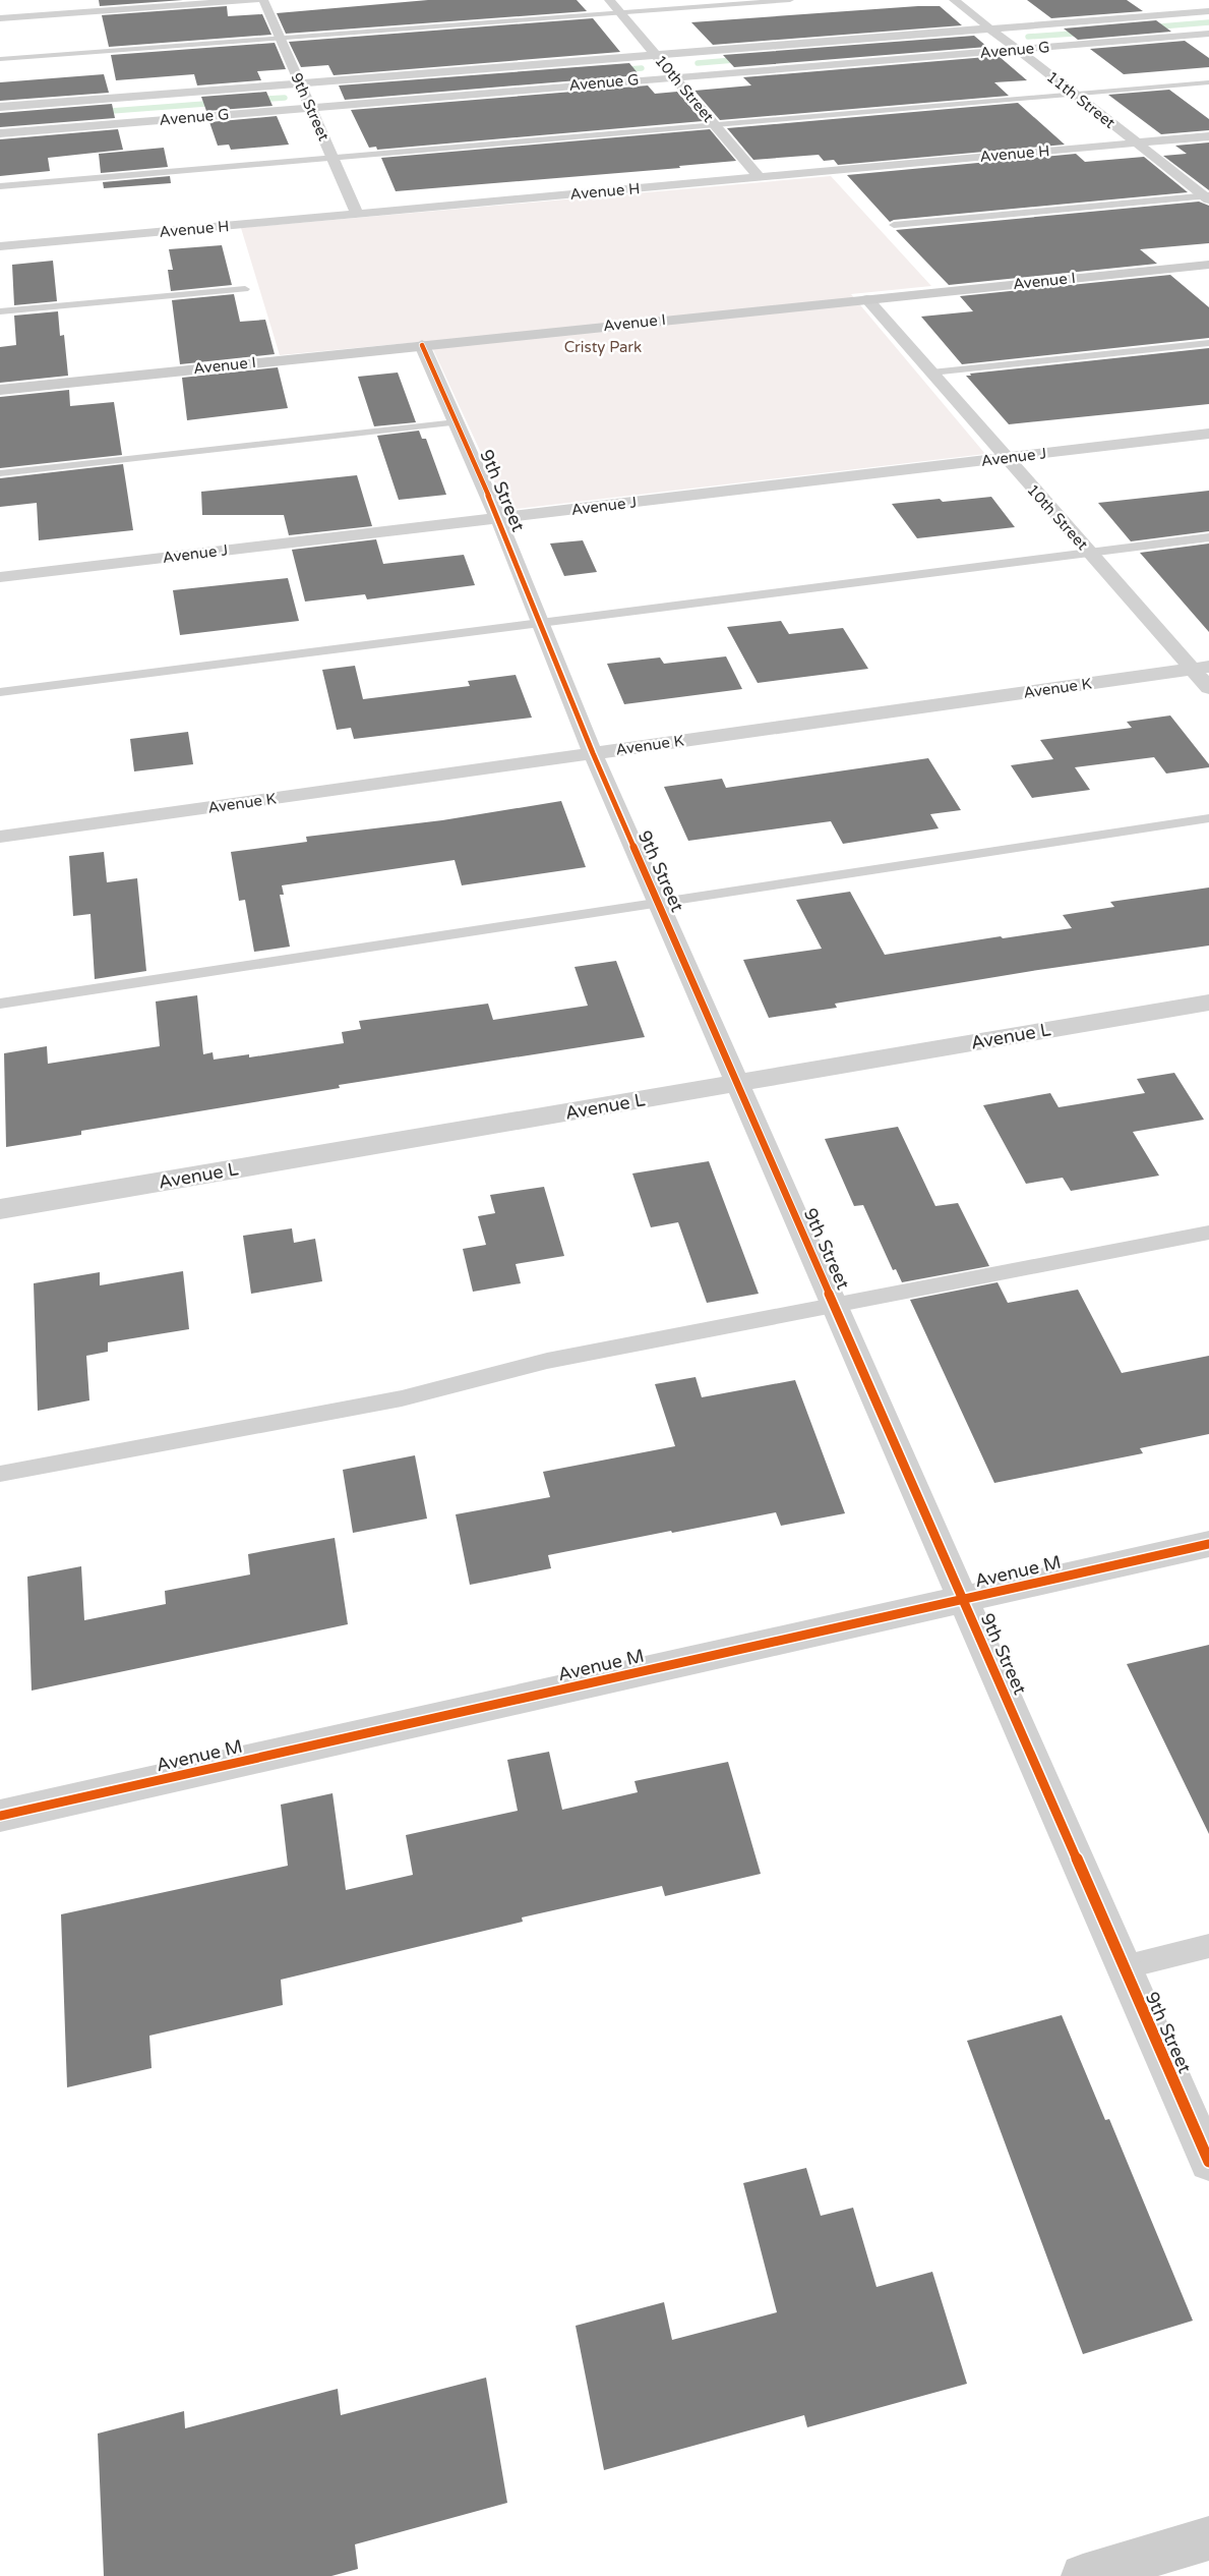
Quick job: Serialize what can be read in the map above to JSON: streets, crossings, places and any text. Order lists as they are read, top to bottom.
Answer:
{
  "streets": {
    "street": [
      "Avenue G",
      "10th Street",
      "11th Street",
      "9th Street",
      "Avenue H",
      "Avenue I",
      "Avenue J",
      "Avenue K",
      "Avenue L",
      "Avenue M"
    ]
  },
  "crossings": [
    ["Avenue G", "10th Street"],
    ["Avenue G", "11th Street"],
    ["Avenue G", "9th Street"],
    ["10th Street", "Avenue H"],
    ["10th Street", "Avenue I"],
    ["10th Street", "Avenue J"],
    ["10th Street", "Avenue K"],
    ["11th Street", "Avenue H"],
    ["9th Street", "Avenue H"],
    ["9th Street", "Avenue I"],
    ["9th Street", "Avenue J"],
    ["9th Street", "Avenue K"],
    ["9th Street", "Avenue L"],
    ["9th Street", "Avenue M"]
  ],
  "parks": ["Cristy Park"]
}
